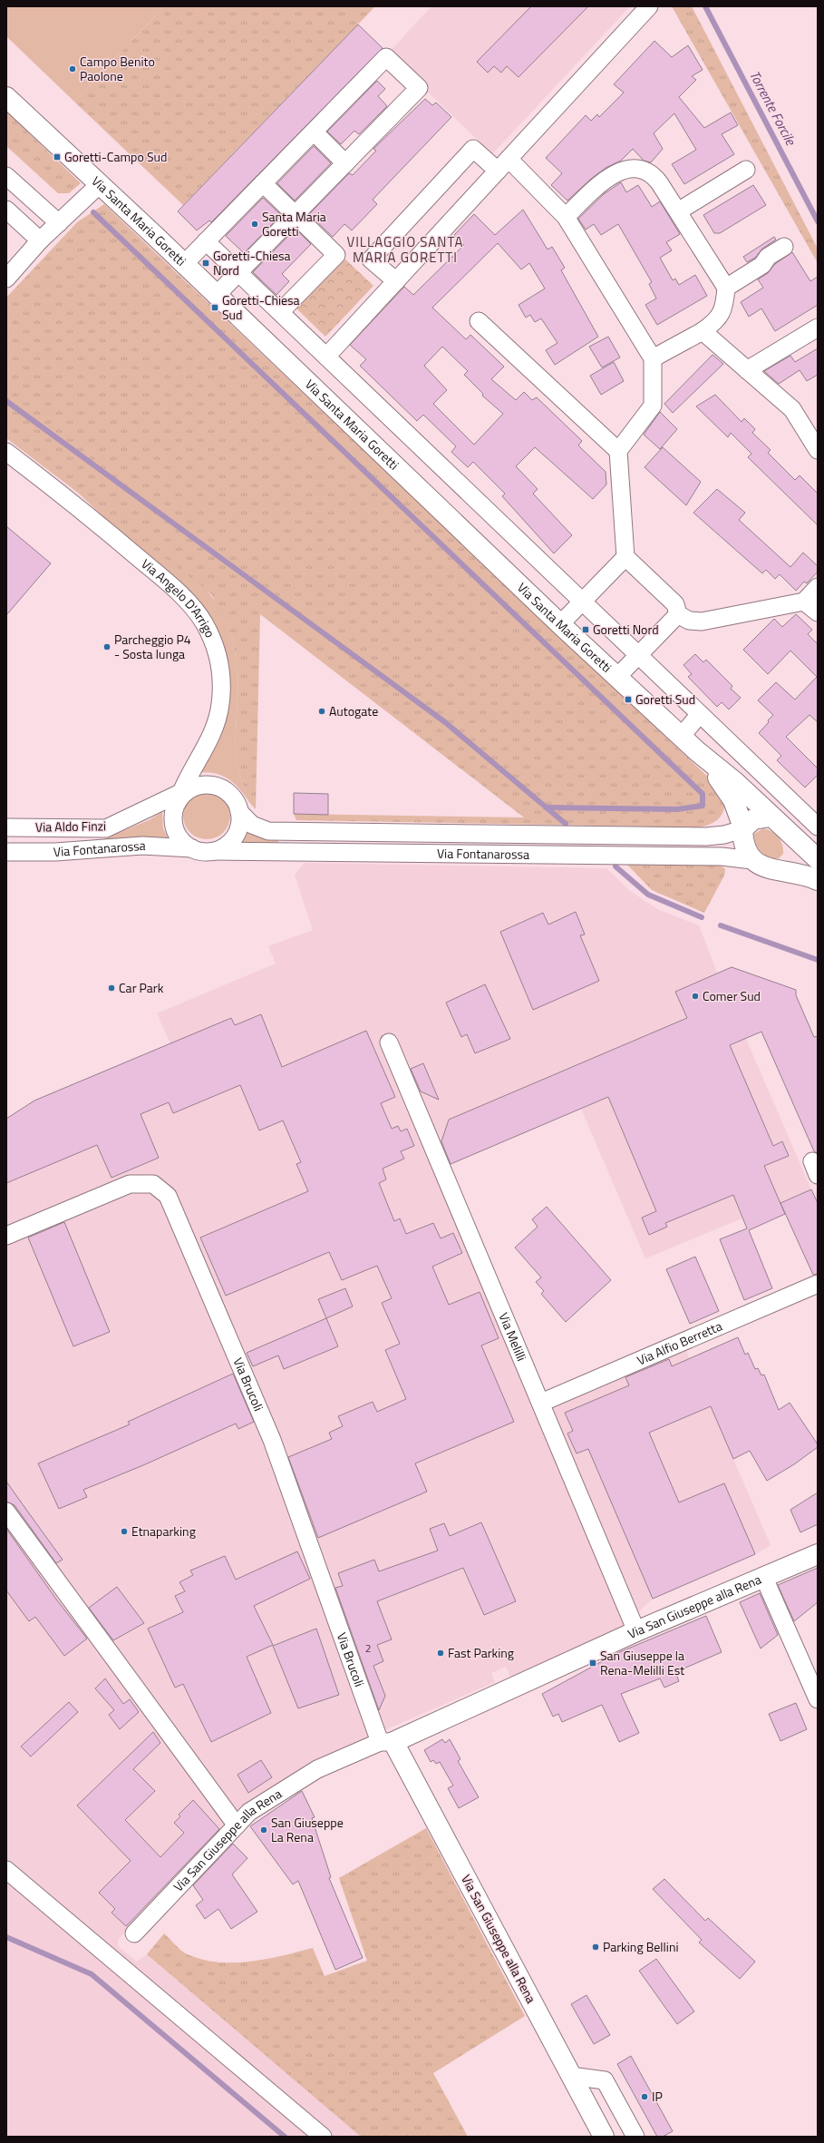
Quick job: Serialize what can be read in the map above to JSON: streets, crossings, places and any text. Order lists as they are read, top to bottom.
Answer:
{
  "streets": {
    "main road": ["Via Santa Maria Goretti", "Via San Giuseppe alla Rena"],
    "street": [
      "Via Angelo D'Arrigo",
      "Via Aldo Finzi",
      "Via Fontanarossa",
      "Via Melilli",
      "Via Alfio Berretta",
      "Via Brucoli"
    ]
  },
  "crossings": [
    ["Via Angelo D'Arrigo", "Via Aldo Finzi"],
    ["Via Angelo D'Arrigo", "Via Fontanarossa"],
    ["Via Aldo Finzi", "Via Fontanarossa"],
    ["Via Melilli", "Via Alfio Berretta"],
    ["Via Melilli", "Via San Giuseppe alla Rena"],
    ["Via Brucoli", "Via San Giuseppe alla Rena"]
  ],
  "districts": ["VILLAGGIO SANTA MARIA GORETTI"],
  "water": ["Torrente Forcile"],
  "places": {
    "other": [
      "Campo Benito Paolone",
      "Santa Maria Goretti",
      "Parcheggio P4 - Sosta lunga",
      "Autogate",
      "Car Park",
      "Comer Sud",
      "Etnaparking",
      "Fast Parking",
      "San Giuseppe La Rena",
      "Parking Bellini",
      "IP"
    ],
    "transit": [
      "Goretti-Campo Sud",
      "Goretti-Chiesa Nord",
      "Goretti-Chiesa Sud",
      "Goretti Nord",
      "Goretti Sud",
      "San Giuseppe la Rena-Melilli Est"
    ]
  },
  "house_numbers": ["2"]
}
